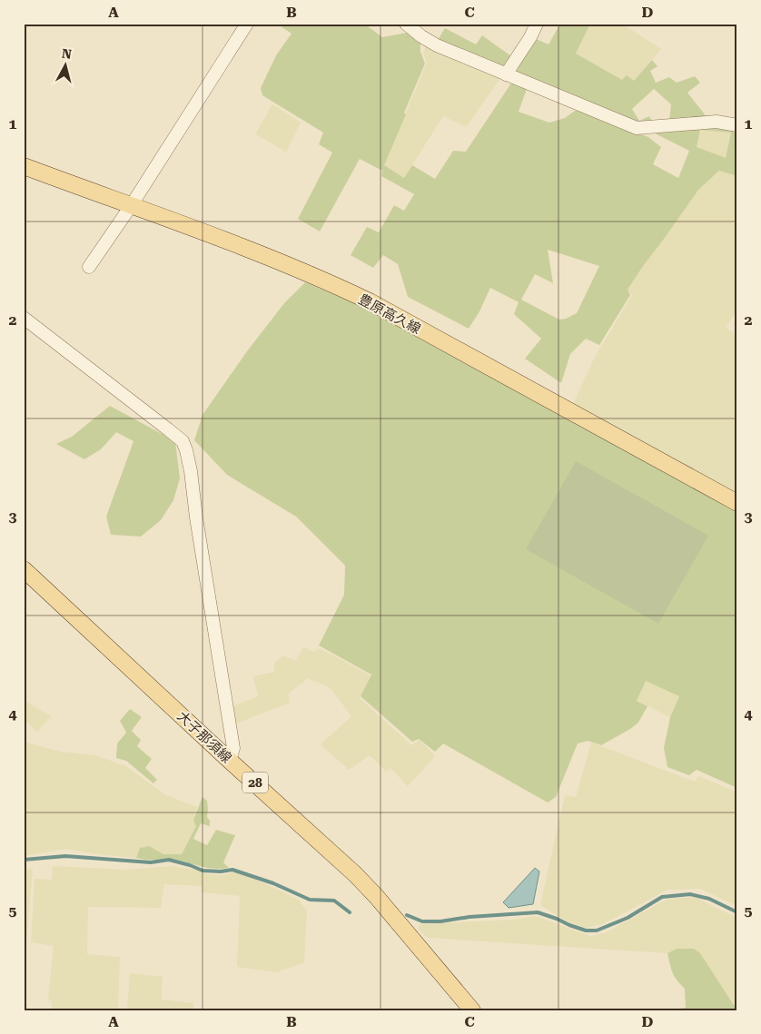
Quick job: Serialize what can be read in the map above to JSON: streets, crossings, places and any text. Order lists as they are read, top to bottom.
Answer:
{
  "streets": {
    "main road": ["豊原高久線", "大子那須線", "28"]
  },
  "north": "top",
  "grid": {
    "columns": [
      "A",
      "B",
      "C",
      "D"
    ],
    "rows": [
      "1",
      "2",
      "3",
      "4",
      "5"
    ]
  }
}
